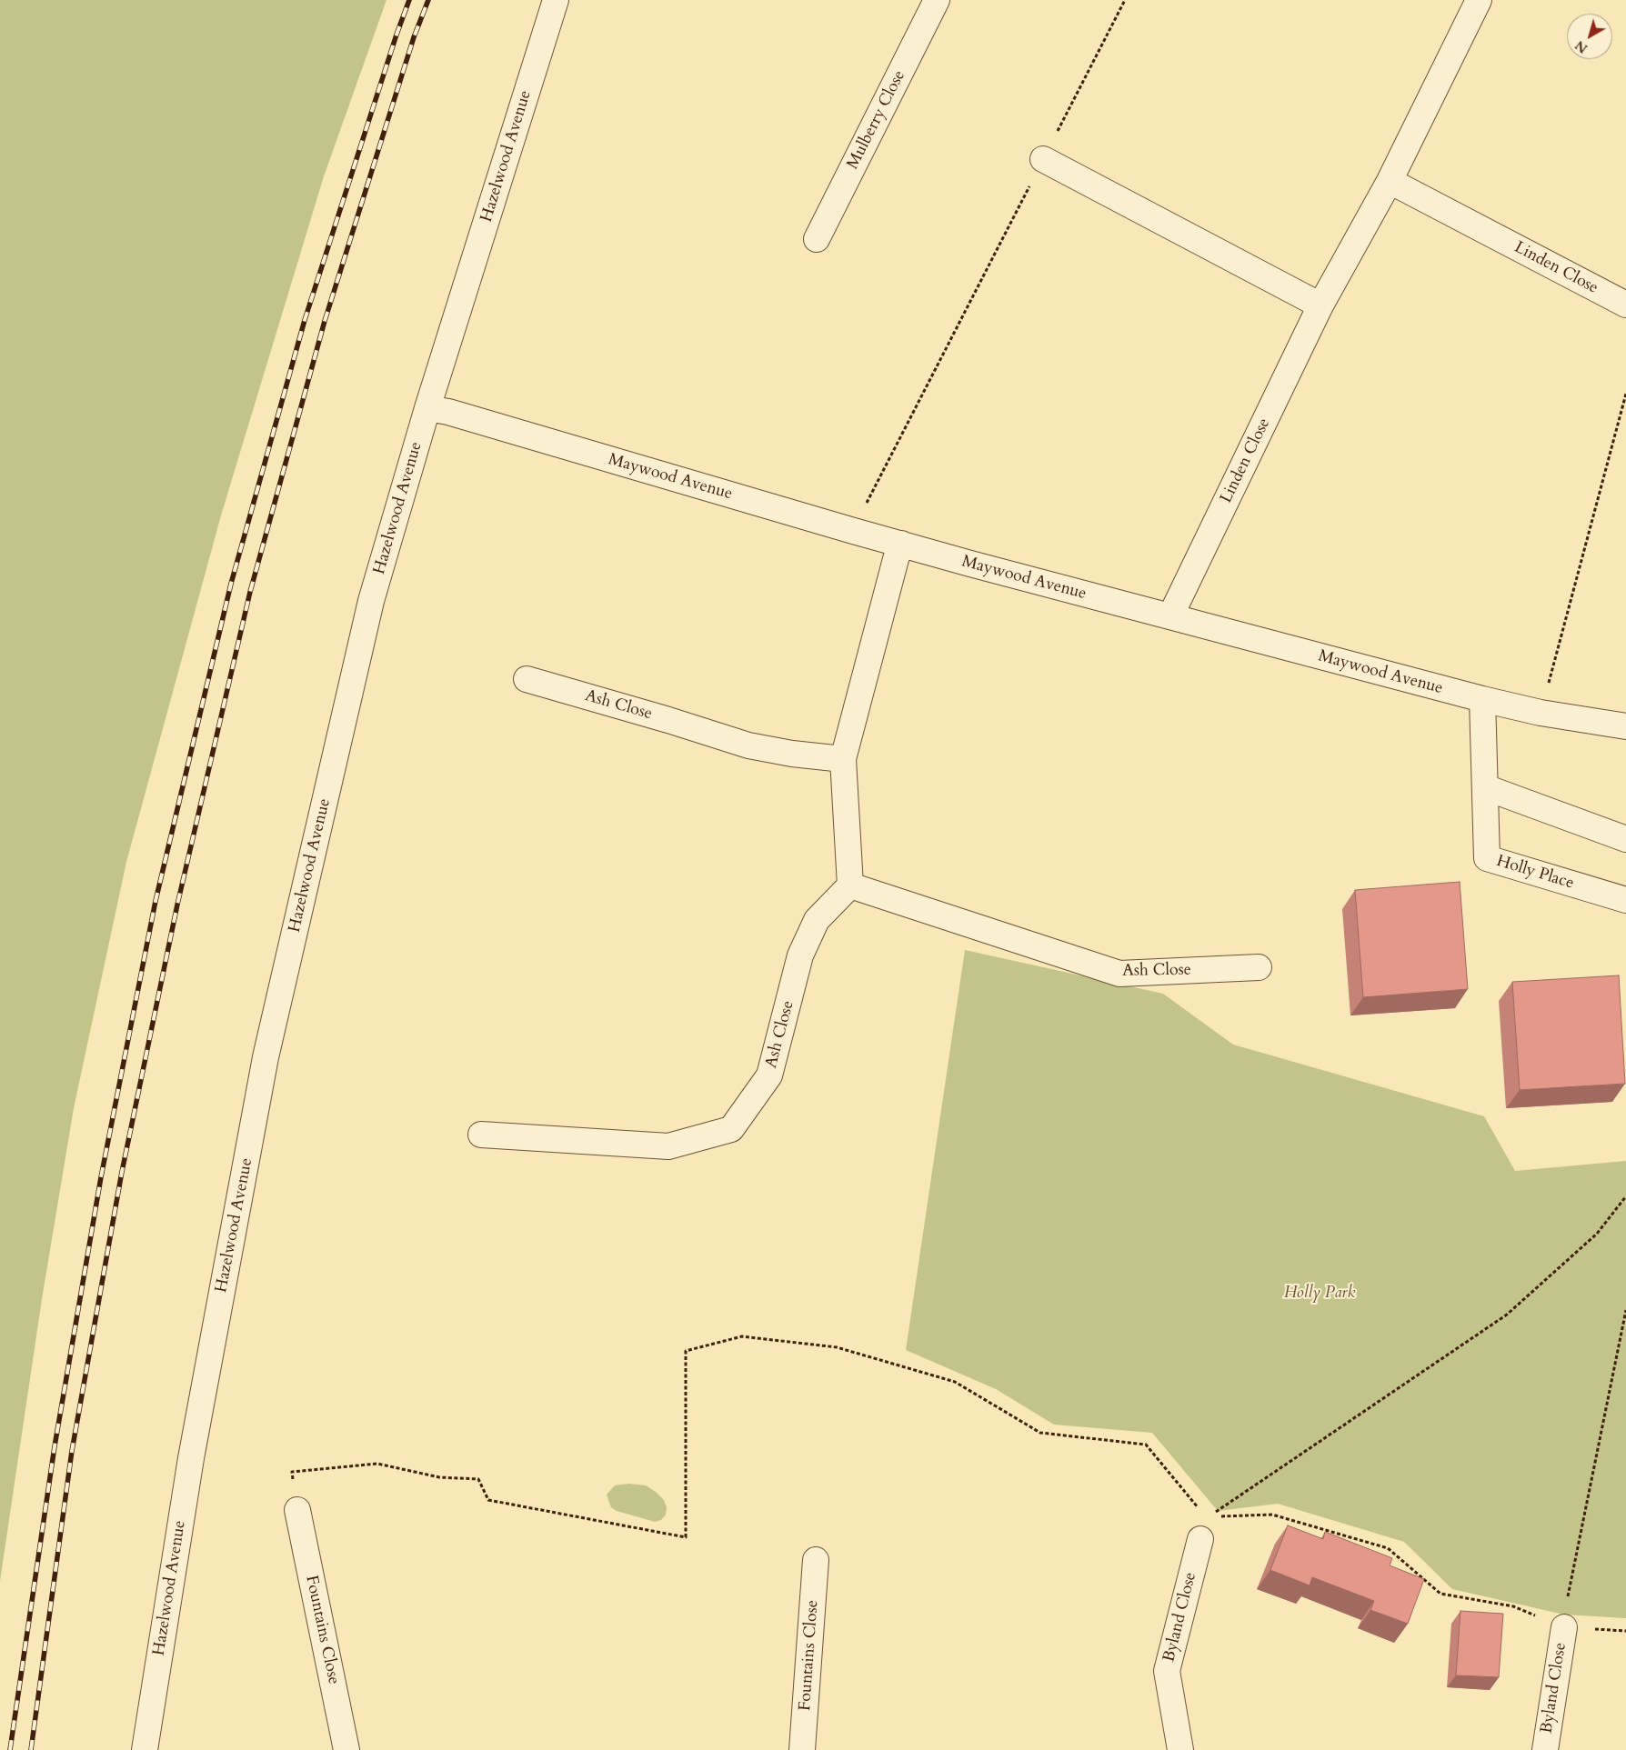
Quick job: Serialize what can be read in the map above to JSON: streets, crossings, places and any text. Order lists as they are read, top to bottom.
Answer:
{
  "streets": {
    "street": [
      "Mulberry Close",
      "Hazelwood Avenue",
      "Linden Close",
      "Maywood Avenue",
      "Ash Close",
      "Holly Place",
      "Byland Close",
      "Fountains Close"
    ]
  },
  "crossings": [
    ["Hazelwood Avenue", "Maywood Avenue"],
    ["Linden Close", "Maywood Avenue"],
    ["Maywood Avenue", "Holly Place"]
  ],
  "parks": ["Holly Park"],
  "north": "bottom left"
}
